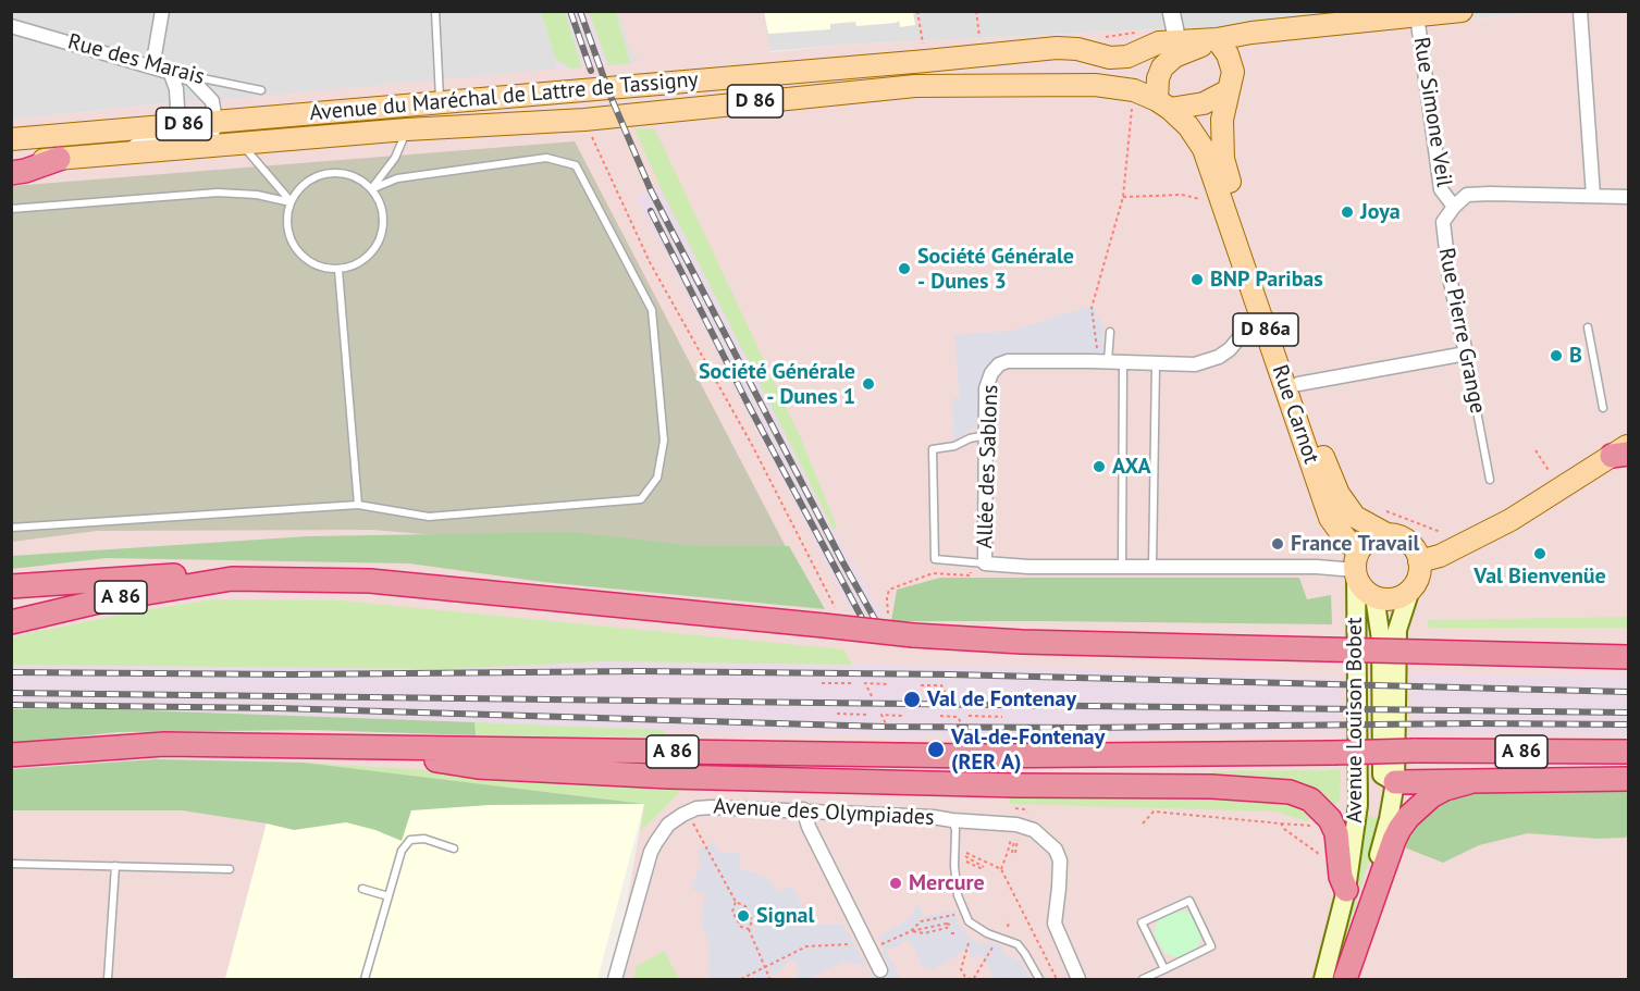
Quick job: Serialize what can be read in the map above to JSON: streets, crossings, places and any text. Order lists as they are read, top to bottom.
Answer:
{
  "streets": {
    "highway": ["A 86"],
    "main road": [
      "Avenue du Maréchal de Lattre de Tassigny",
      "D 86",
      "D 86a",
      "Rue Carnot",
      "Avenue Louison Bobet"
    ],
    "street": [
      "Rue des Marais",
      "Rue Simone Veil",
      "Rue Pierre Grange",
      "Allée des Sablons",
      "Avenue des Olympiades"
    ]
  },
  "crossings": [
    ["Avenue du Maréchal de Lattre de Tassigny", "D 86"],
    ["Avenue du Maréchal de Lattre de Tassigny", "Rue Simone Veil"],
    ["Avenue du Maréchal de Lattre de Tassigny", "Rue Carnot"],
    ["Rue Simone Veil", "Rue Pierre Grange"],
    ["Rue Carnot", "Allée des Sablons"],
    ["Rue Carnot", "Avenue Louison Bobet"],
    ["Allée des Sablons", "Avenue Louison Bobet"]
  ],
  "places": [
    "Joya",
    "Société Générale - Dunes 3",
    "BNP Paribas",
    "B",
    "Société Générale - Dunes 1",
    "AXA",
    "France Travail",
    "Val Bienvenüe",
    "Val de Fontenay",
    "Val-de-Fontenay (RER A)",
    "Mercure",
    "Signal"
  ]
}
